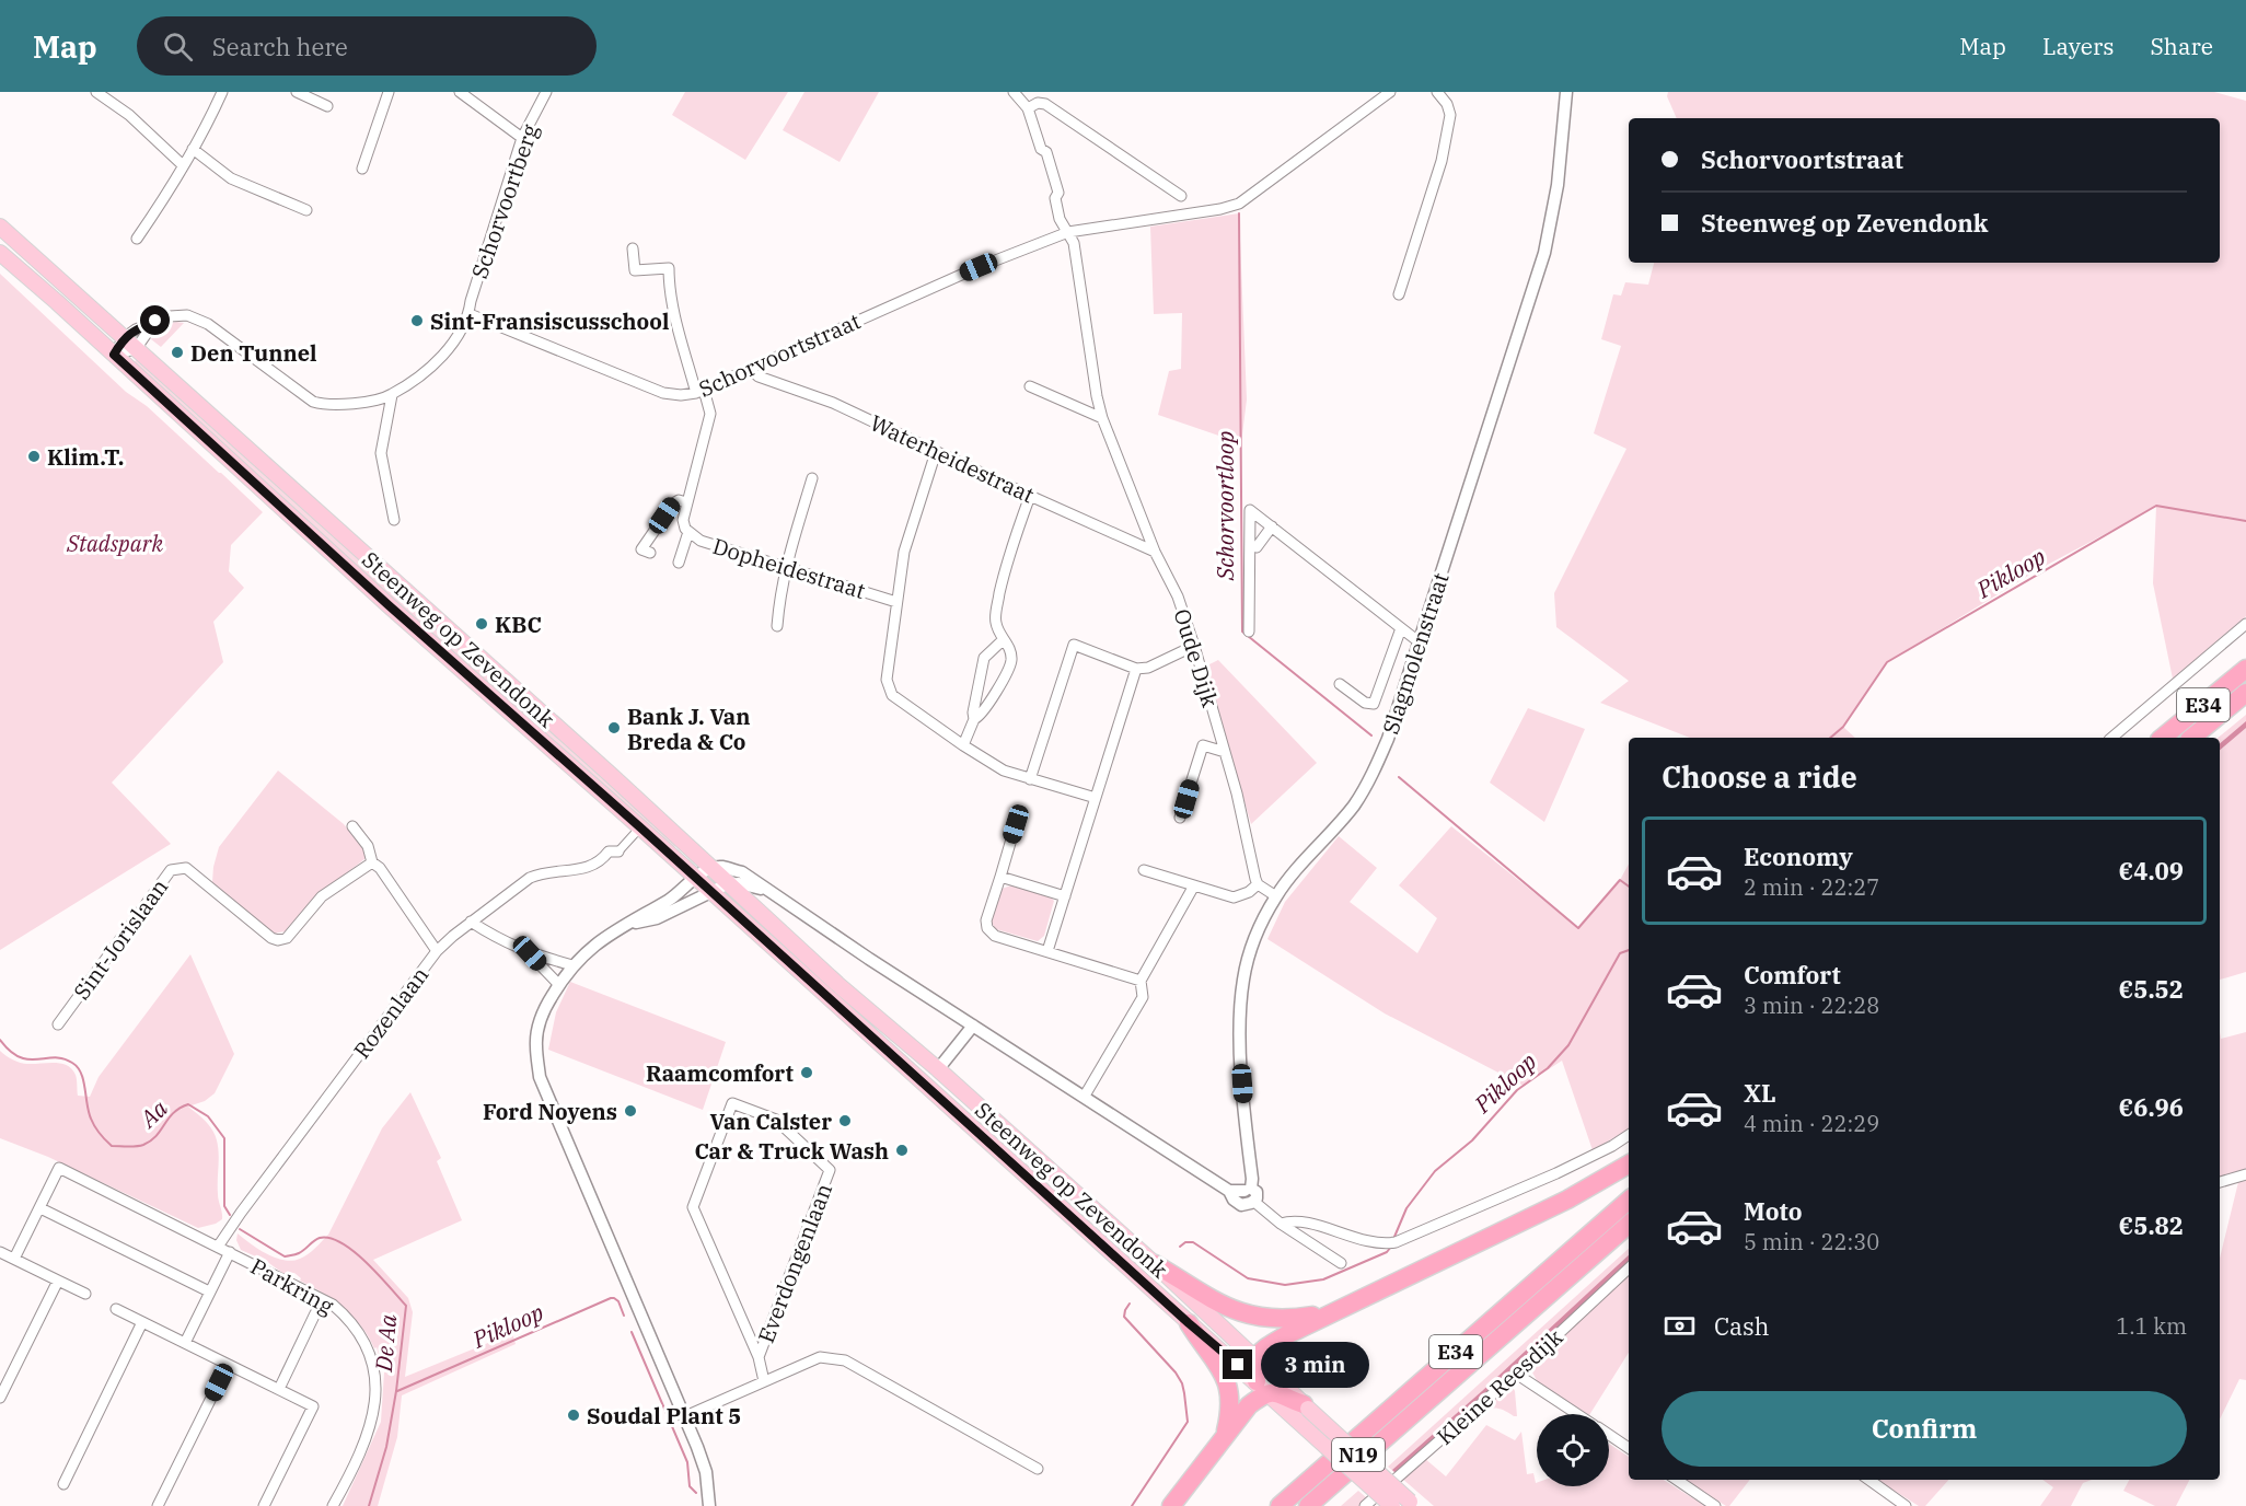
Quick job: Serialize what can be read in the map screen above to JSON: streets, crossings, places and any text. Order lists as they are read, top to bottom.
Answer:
{
  "streets": {
    "highway": ["E34"],
    "main road": ["Steenweg op Zevendonk", "N19"],
    "street": [
      "Schorvoortberg",
      "Schorvoortstraat",
      "Waterheidestraat",
      "Dopheidestraat",
      "Slagmolenstraat",
      "Oude Dijk",
      "Sint-Jorislaan",
      "Rozenlaan",
      "Everdongenlaan",
      "Parkring",
      "Kleine Reesdijk"
    ]
  },
  "crossings": [
    ["Schorvoortberg", "Schorvoortstraat"],
    ["Schorvoortstraat", "Waterheidestraat"],
    ["Schorvoortstraat", "Oude Dijk"],
    ["Waterheidestraat", "Oude Dijk"],
    ["Rozenlaan", "Parkring"]
  ],
  "water": [
    "Schorvoortloop",
    "Pikloop",
    "Aa",
    "De Aa"
  ],
  "parks": ["Stadspark"],
  "places": [
    "Sint-Fransiscusschool",
    "Den Tunnel",
    "Klim.T.",
    "KBC",
    "Bank J. Van Breda & Co",
    "Raamcomfort",
    "Ford Noyens",
    "Van Calster",
    "Car & Truck Wash",
    "Soudal Plant 5"
  ],
  "page": {
    "header": "Map",
    "search": "Search here",
    "nav": ["Map", "Layers", "Share"],
    "banner": ["Schorvoortstraat", "Steenweg op Zevendonk"],
    "heading": "Choose a ride",
    "list": [
      {
        "name": "Economy",
        "note": "2 min · 22:27",
        "value": "€4.09"
      },
      {
        "name": "Comfort",
        "note": "3 min · 22:28",
        "value": "€5.52"
      },
      {
        "name": "XL",
        "note": "4 min · 22:29",
        "value": "€6.96"
      },
      {
        "name": "Moto",
        "note": "5 min · 22:30",
        "value": "€5.82"
      }
    ],
    "pay": ["Cash", "1.1 km"],
    "bubble": "3 min",
    "buttons": "Confirm"
  }
}
